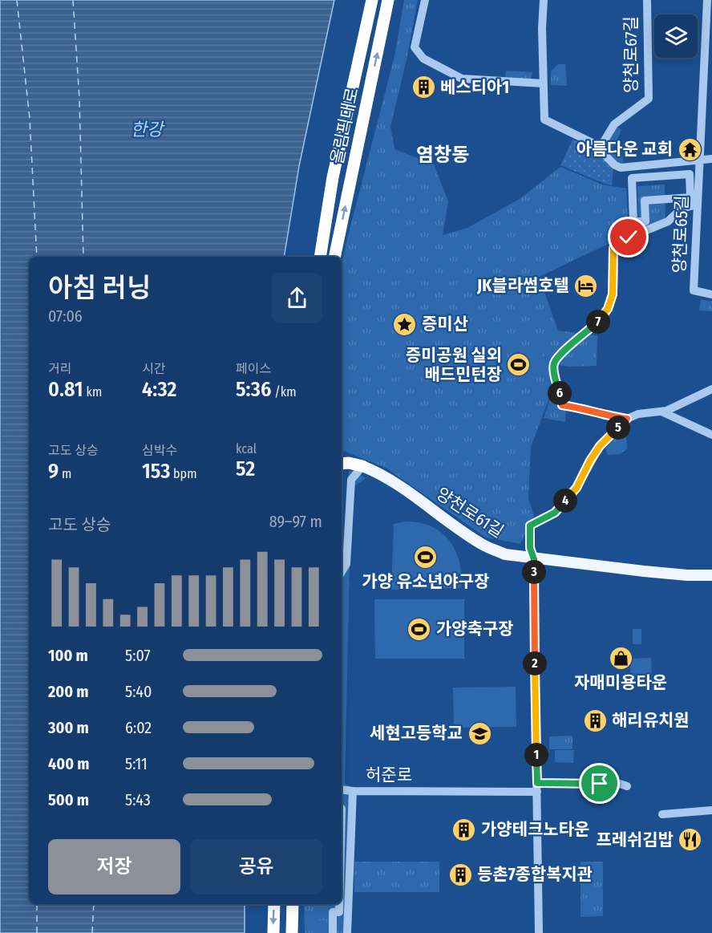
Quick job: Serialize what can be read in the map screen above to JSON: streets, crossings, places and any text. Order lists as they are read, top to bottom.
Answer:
{
  "streets": {
    "highway": ["올림픽대로"],
    "main road": ["양천로61길"],
    "street": ["양천로67길", "양천로65길", "허준로"]
  },
  "districts": ["염창동"],
  "water": ["한강"],
  "places": {
    "building": [
      "베스티아1",
      "해리유치원",
      "가양테크노타운",
      "등촌7종합복지관"
    ],
    "temple": ["아름다운 교회"],
    "hotel": ["JK블라썸호텔"],
    "place": ["증미산"],
    "sports": ["증미공원 실외 배드민턴장", "가양 유소년야구장", "가양축구장"],
    "shop": ["자매미용타운"],
    "school or university": ["세현고등학교"],
    "restaurant": ["프레쉬김밥"]
  },
  "page": {
    "heading": ["아침 러닝", "07:06"],
    "pins": [
      "7",
      "6",
      "5",
      "4",
      "3",
      "2",
      "1"
    ],
    "stats": [
      ["거리", "0.81 km"],
      ["시간", "4:32"],
      ["페이스", "5:36 /km"],
      ["고도 상승", "9 m"],
      ["심박수", "153 bpm"],
      ["kcal", "52"]
    ],
    "chart": ["고도 상승", "89–97 m"],
    "list": [
      {
        "name": "100 m",
        "note": "5:07"
      },
      {
        "name": "200 m",
        "note": "5:40"
      },
      {
        "name": "300 m",
        "note": "6:02"
      },
      {
        "name": "400 m",
        "note": "5:11"
      },
      {
        "name": "500 m",
        "note": "5:43"
      }
    ],
    "buttons": ["저장", "공유"]
  }
}
